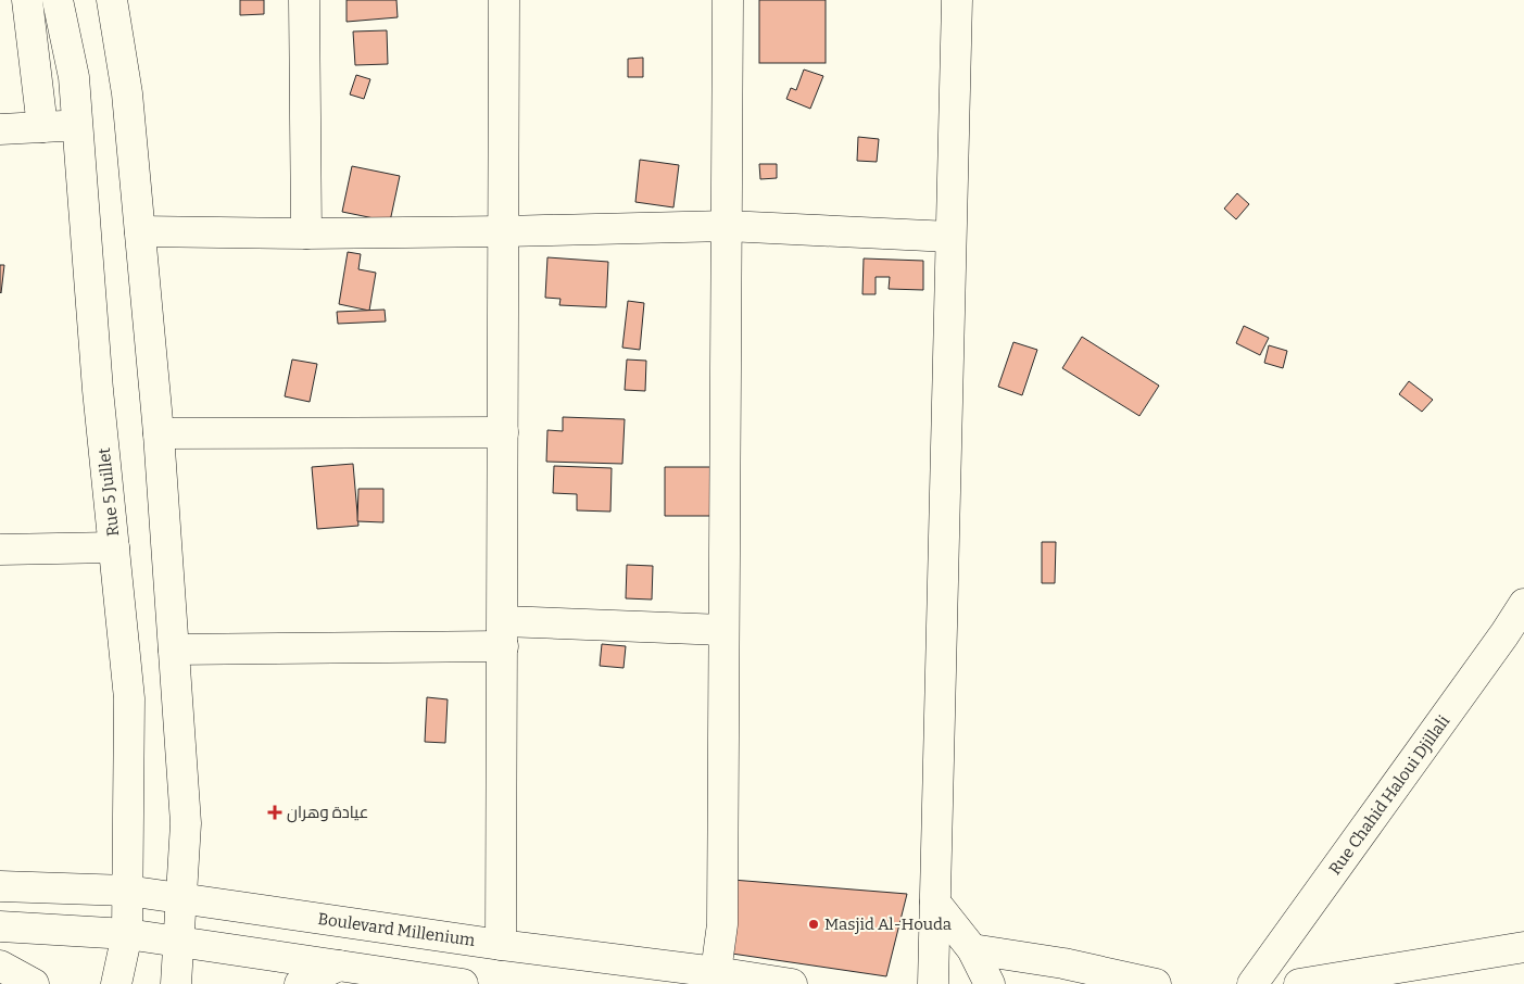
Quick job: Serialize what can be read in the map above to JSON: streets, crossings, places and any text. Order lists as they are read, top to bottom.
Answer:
{
  "streets": {
    "street": ["Rue 5 Juillet", "Rue Chahid Haloui Djillali", "Boulevard Millenium"]
  },
  "crossings": [
    ["Rue 5 Juillet", "Boulevard Millenium"]
  ],
  "places": {
    "health": ["عيادة وهران"],
    "other": ["Masjid Al-Houda"]
  }
}
